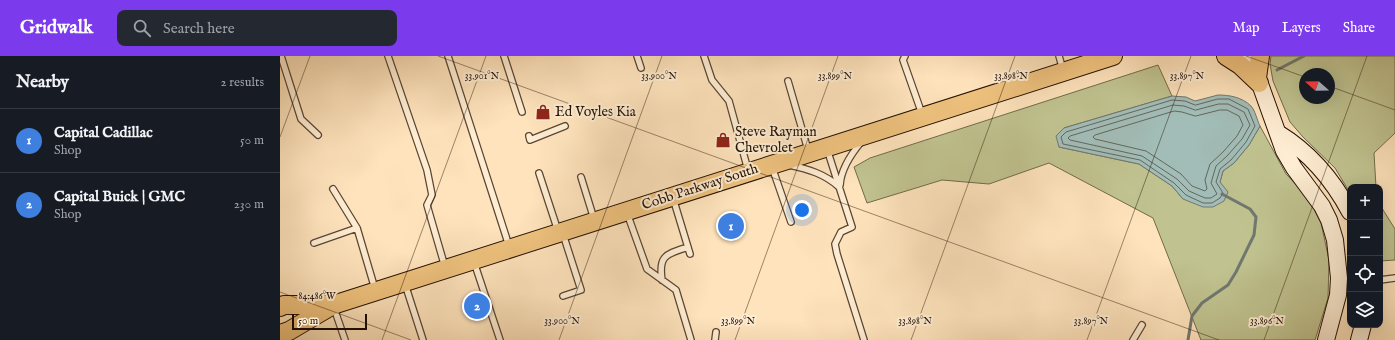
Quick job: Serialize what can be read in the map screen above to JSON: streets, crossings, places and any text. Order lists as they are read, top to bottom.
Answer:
{
  "streets": {
    "main road": ["Cobb Parkway South"]
  },
  "places": {
    "shop": ["Ed Voyles Kia", "Steve Rayman Chevrolet"]
  },
  "scale_bar": "50 m",
  "north": "left",
  "page": {
    "header": "Gridwalk",
    "search": "Search here",
    "nav": ["Map", "Layers", "Share"],
    "heading": ["Nearby", "2 results"],
    "list": [
      {
        "mark": "1",
        "name": "Capital Cadillac",
        "note": "Shop",
        "value": "50 m"
      },
      {
        "mark": "2",
        "name": "Capital Buick | GMC",
        "note": "Shop",
        "value": "230 m"
      }
    ],
    "map_buttons": ["+", "−"],
    "pins": ["1", "2"],
    "scale": "50 m"
  },
  "coordinates": [
    "33.901°N",
    "33.900°N",
    "33.899°N",
    "33.898°N",
    "33.897°N",
    "84.486°W",
    "33.896°N"
  ]
}
